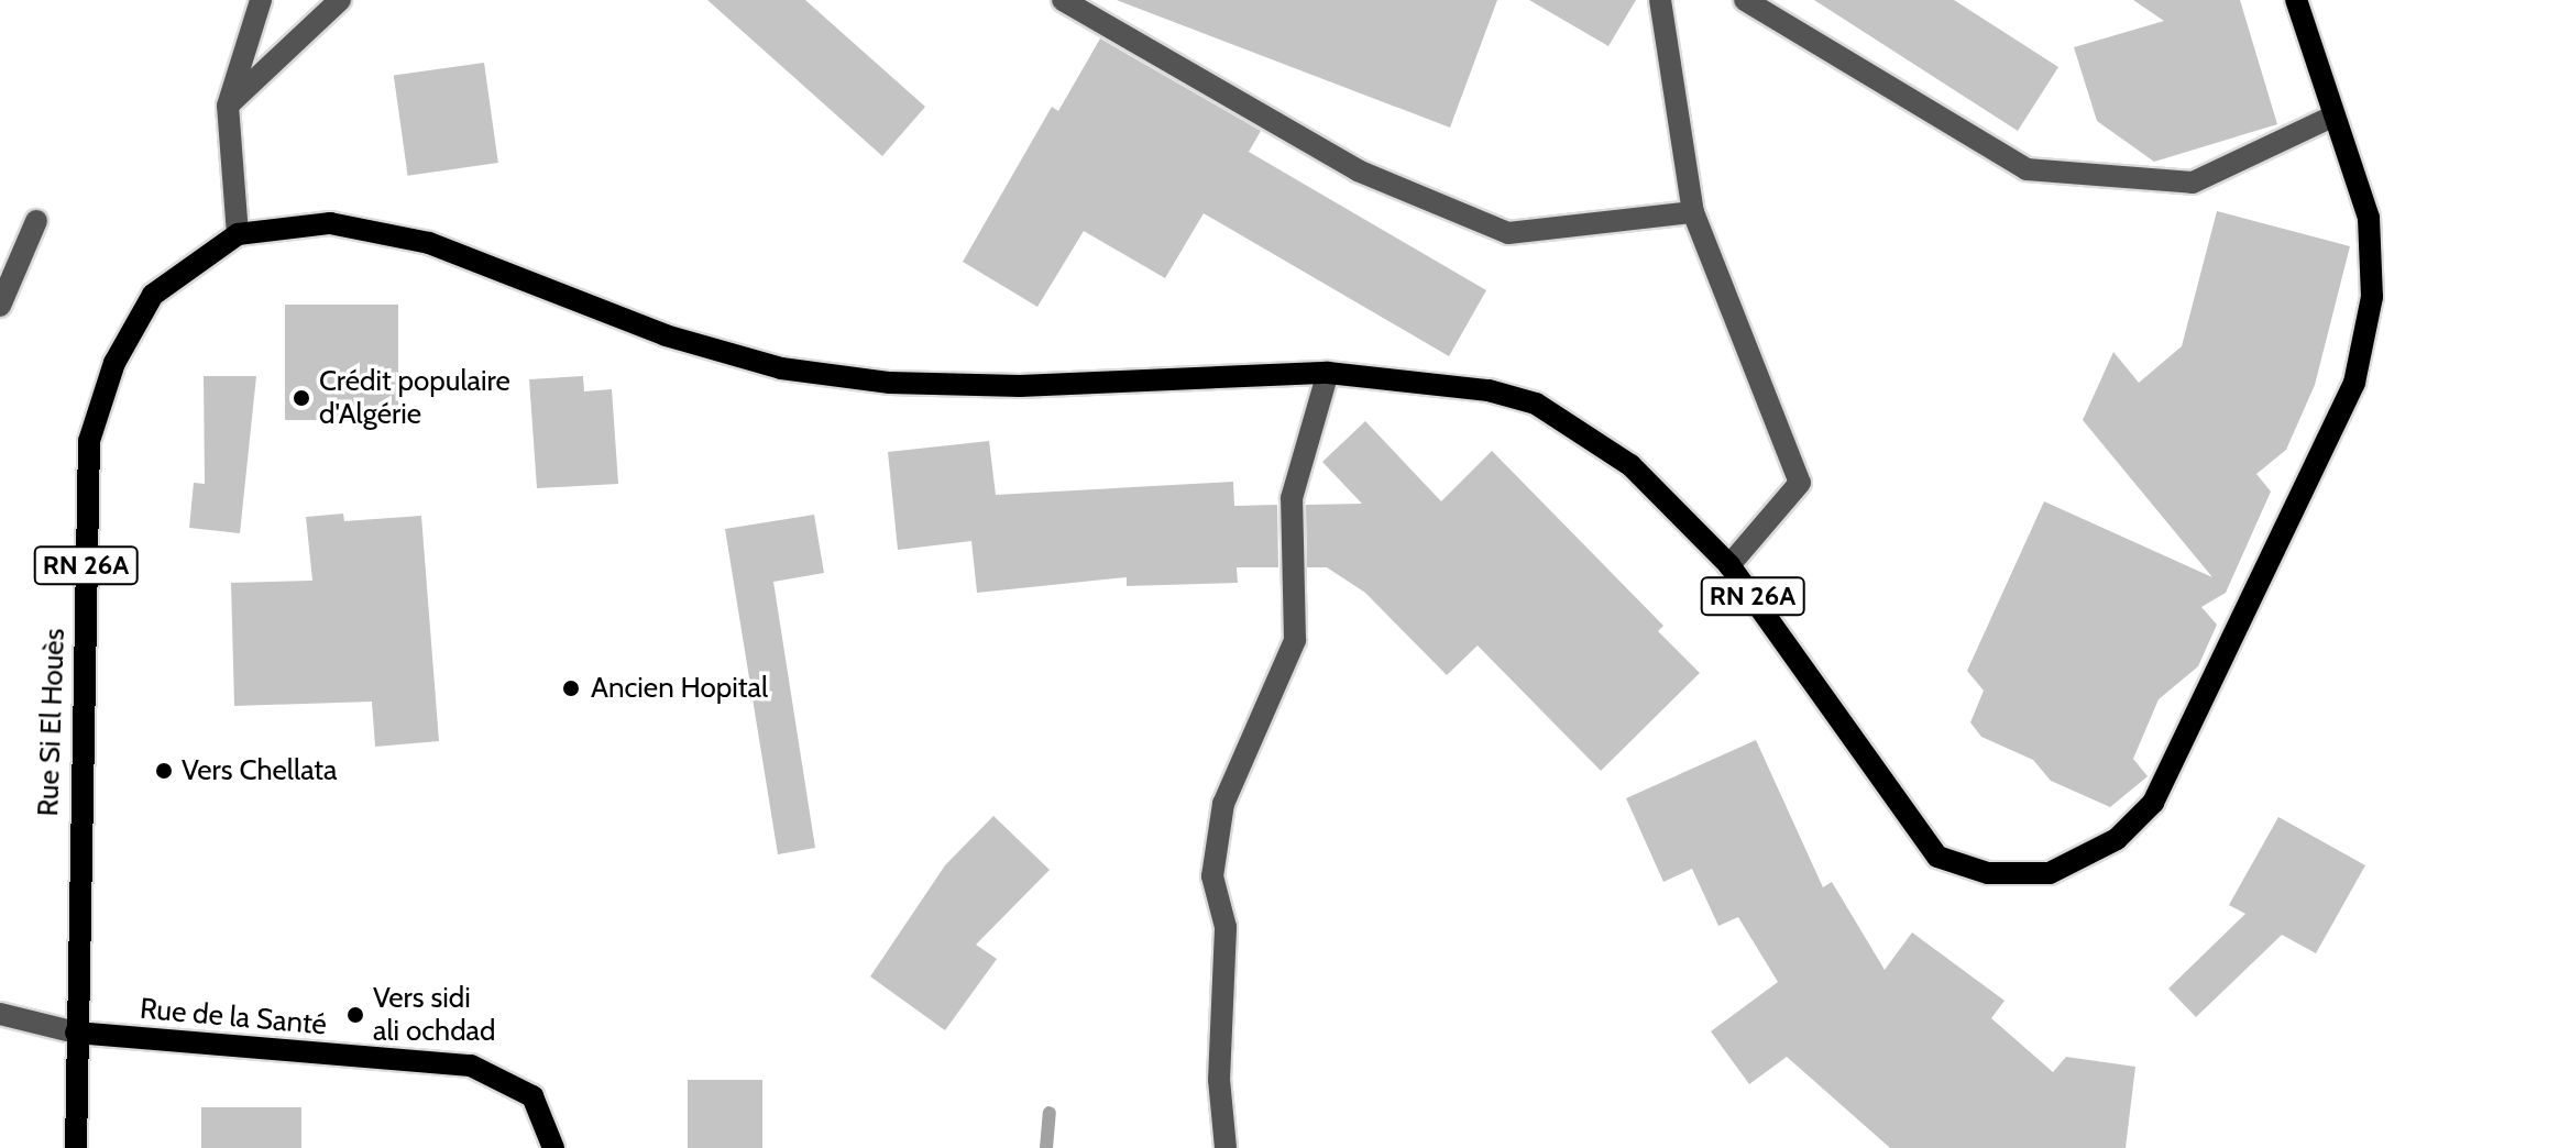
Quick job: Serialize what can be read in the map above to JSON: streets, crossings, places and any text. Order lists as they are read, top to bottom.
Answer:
{
  "streets": {
    "main road": ["RN 26A", "Rue Si El Houès", "Rue de la Santé"]
  },
  "crossings": [
    ["RN 26A", "Rue Si El Houès"],
    ["Rue Si El Houès", "Rue de la Santé"]
  ],
  "places": [
    "Crédit populaire d'Algérie",
    "Ancien Hopital",
    "Vers Chellata",
    "Vers sidi ali ochdad"
  ]
}
